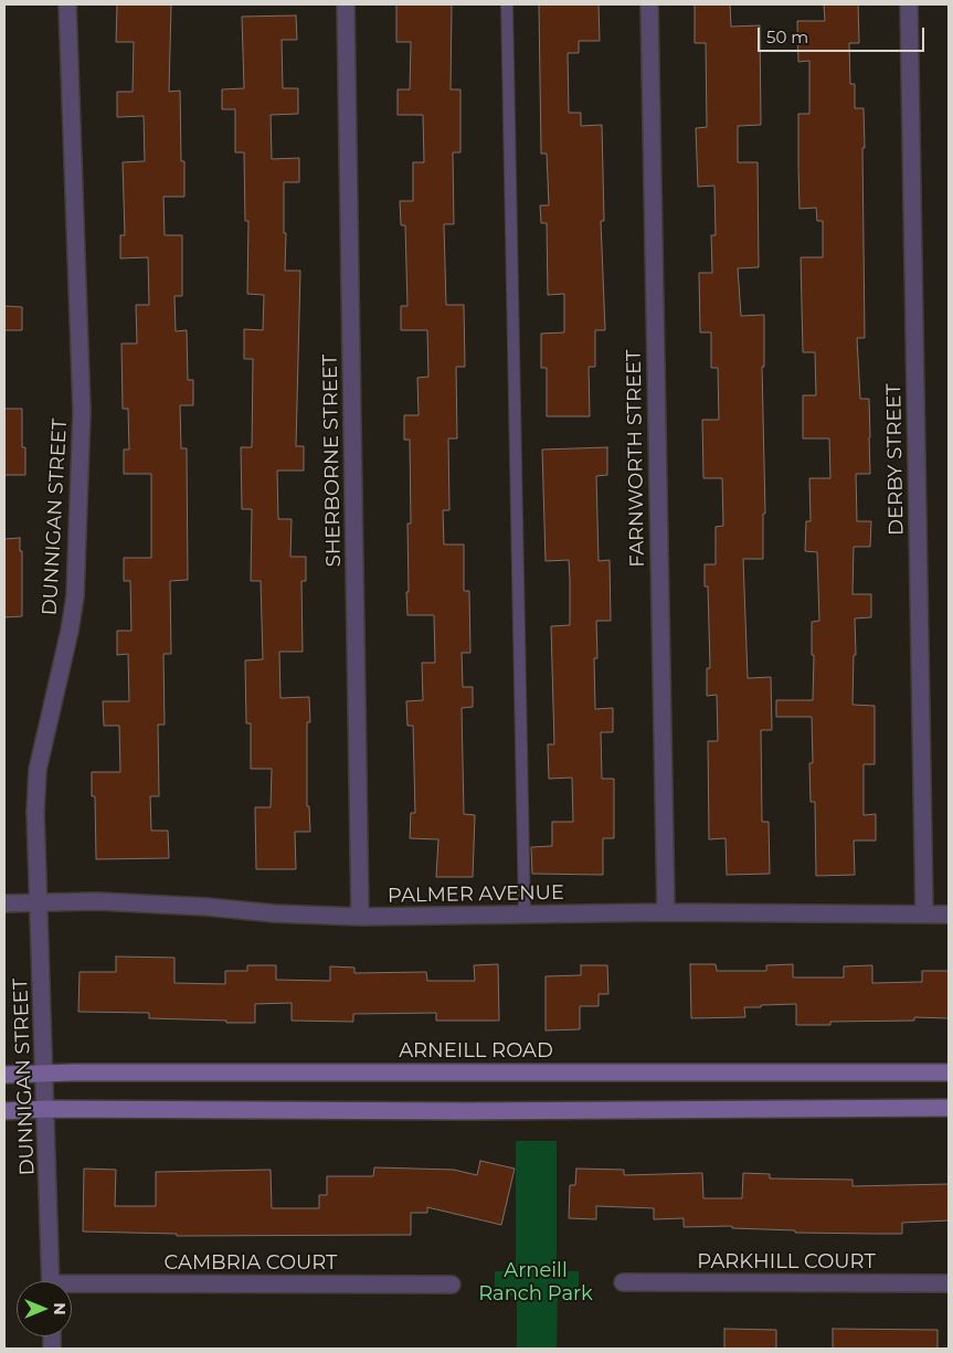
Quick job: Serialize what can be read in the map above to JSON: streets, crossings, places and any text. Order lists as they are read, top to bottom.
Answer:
{
  "streets": {
    "main road": ["ARNEILL ROAD"],
    "street": [
      "FARNWORTH STREET",
      "DERBY STREET",
      "SHERBORNE STREET",
      "DUNNIGAN STREET",
      "PALMER AVENUE",
      "PARKHILL COURT",
      "CAMBRIA COURT"
    ]
  },
  "crossings": [
    ["FARNWORTH STREET", "PALMER AVENUE"],
    ["DERBY STREET", "PALMER AVENUE"],
    ["SHERBORNE STREET", "PALMER AVENUE"],
    ["DUNNIGAN STREET", "PALMER AVENUE"],
    ["DUNNIGAN STREET", "ARNEILL ROAD"]
  ],
  "parks": ["Arneill Ranch Park"],
  "scale_bar": "50 m",
  "north": "right"
}
